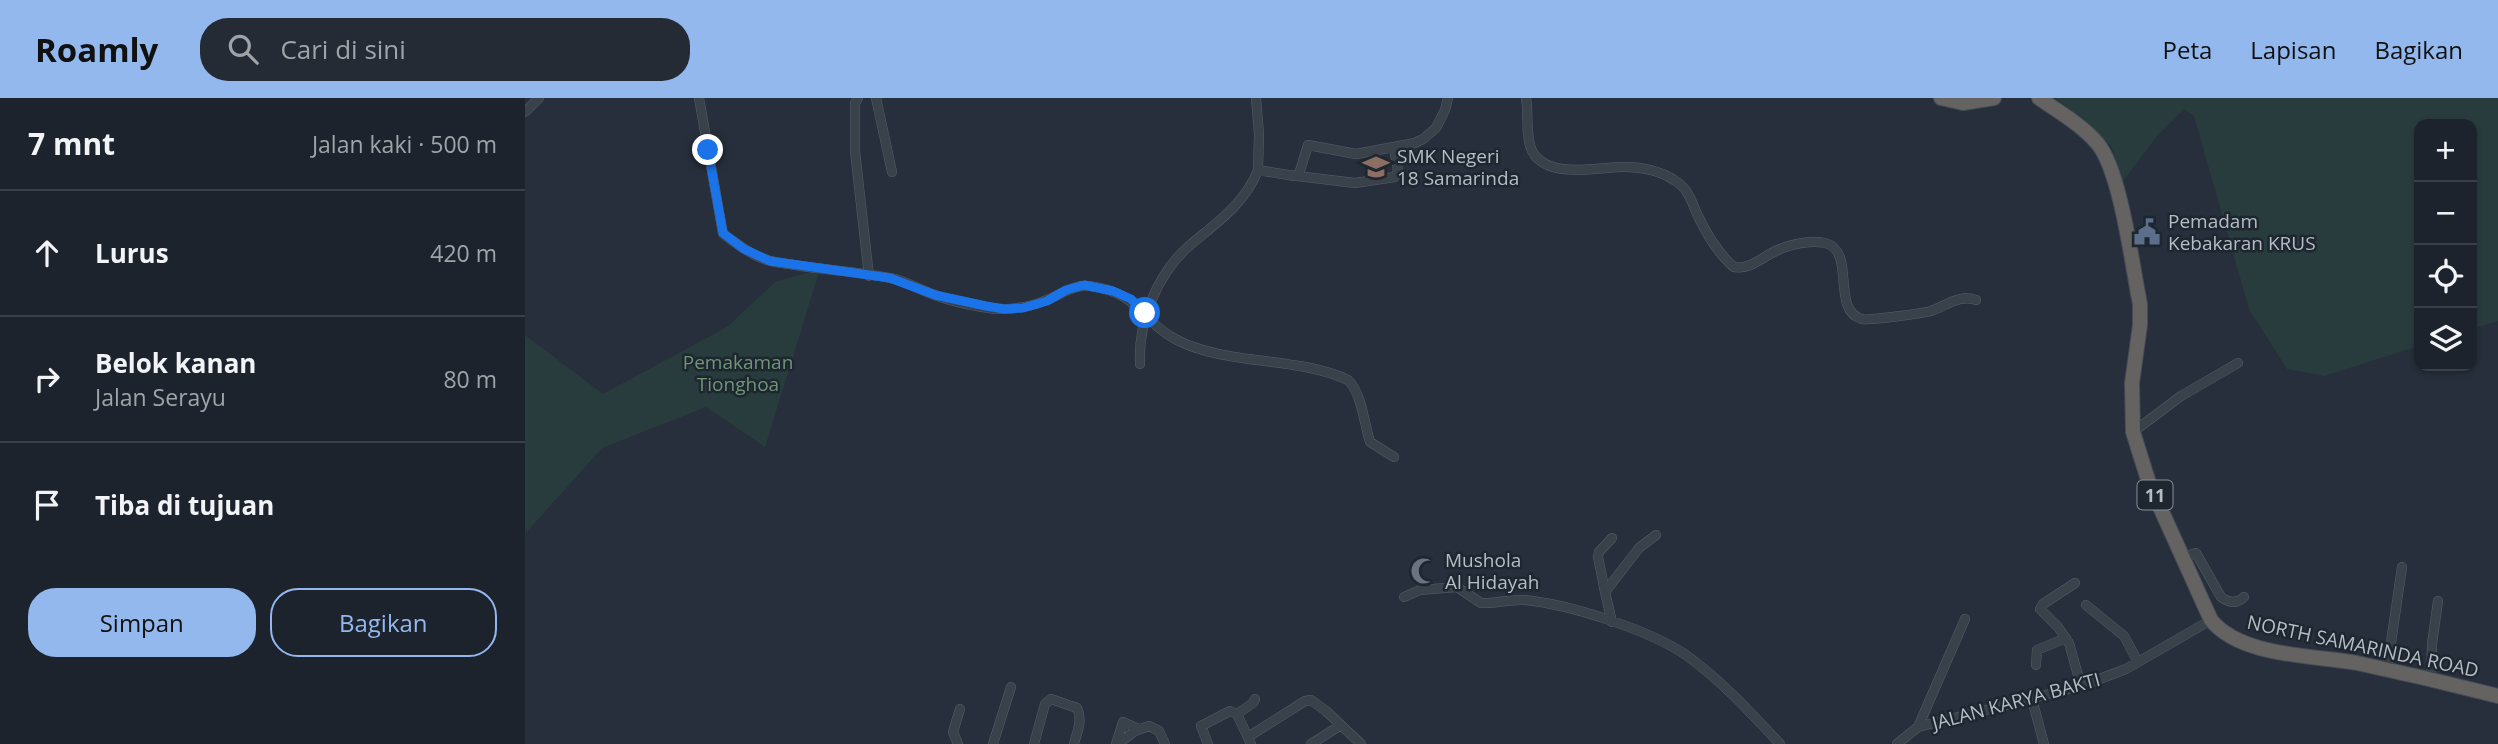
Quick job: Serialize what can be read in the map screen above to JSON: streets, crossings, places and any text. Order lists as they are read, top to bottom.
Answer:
{
  "streets": {
    "highway": ["11", "NORTH SAMARINDA ROAD"],
    "street": ["JALAN KARYA BAKTI"]
  },
  "crossings": [
    ["11", "NORTH SAMARINDA ROAD"],
    ["11", "JALAN KARYA BAKTI"],
    ["NORTH SAMARINDA ROAD", "JALAN KARYA BAKTI"]
  ],
  "parks": ["Pemakaman Tionghoa"],
  "places": {
    "school or university": ["SMK Negeri 18 Samarinda"],
    "public building": ["Pemadam Kebakaran KRUS"],
    "mosque": ["Mushola Al Hidayah"]
  },
  "page": {
    "header": "Roamly",
    "search": "Cari di sini",
    "nav": ["Peta", "Lapisan", "Bagikan"],
    "heading": ["7 mnt", "Jalan kaki · 500 m"],
    "map_buttons": ["+", "−"],
    "list": [
      ["Lurus", "420 m"],
      ["Belok kanan", "Jalan Serayu", "80 m"],
      "Tiba di tujuan"
    ],
    "buttons": ["Simpan", "Bagikan"]
  }
}
